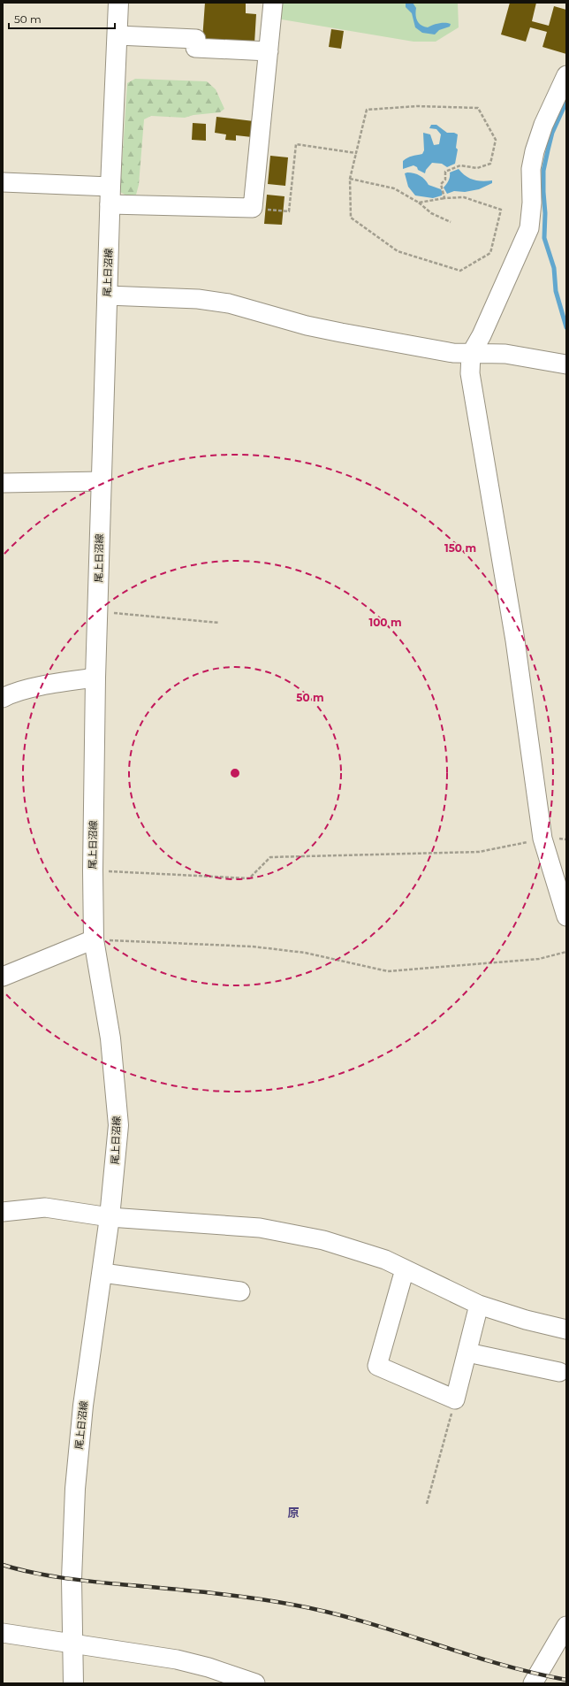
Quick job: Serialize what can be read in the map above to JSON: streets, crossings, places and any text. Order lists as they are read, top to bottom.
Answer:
{
  "streets": {
    "main road": ["尾上日沼線"]
  },
  "districts": ["原"],
  "scale_bar": "50 m",
  "rings": ["150 m", "100 m", "50 m"]
}
